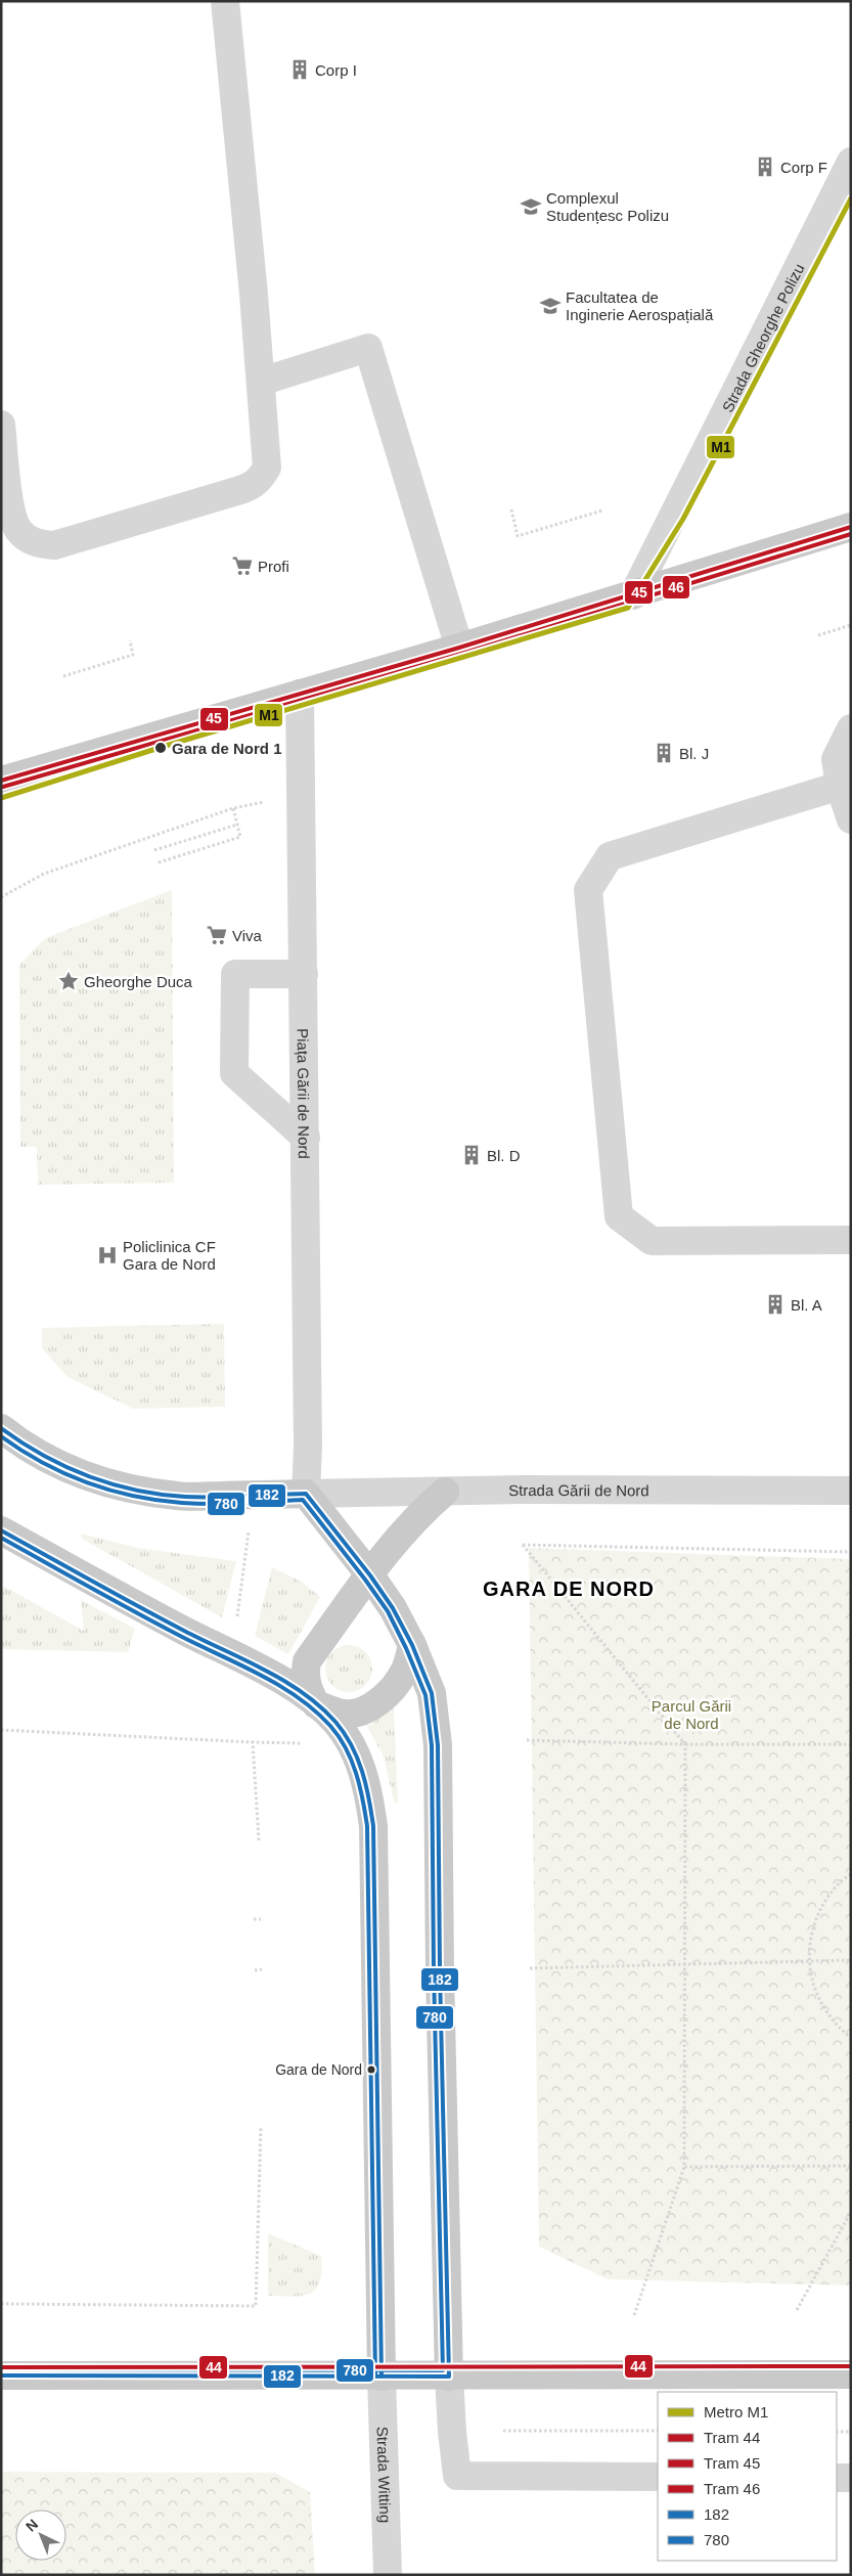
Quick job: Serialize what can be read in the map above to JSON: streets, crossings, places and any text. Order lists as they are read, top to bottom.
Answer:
{
  "streets": {
    "street": [
      "Strada Gheorghe Polizu",
      "Piața Gării de Nord",
      "Strada Gării de Nord",
      "Strada Witting"
    ]
  },
  "crossings": [
    ["Piața Gării de Nord", "Strada Gării de Nord"]
  ],
  "districts": ["GARA DE NORD"],
  "parks": ["Parcul Gării de Nord"],
  "places": {
    "building": [
      "Corp I",
      "Corp F",
      "Bl. J",
      "Bl. D",
      "Bl. A"
    ],
    "school or university": ["Complexul Studențesc Polizu", "Facultatea de Inginerie Aerospațială"],
    "supermarket": ["Profi", "Viva"],
    "other": ["Gara de Nord 1", "Gara de Nord"],
    "place": ["Gheorghe Duca"],
    "hospital": ["Policlinica CF Gara de Nord"]
  },
  "lines": [
    "metro line M1",
    "tram line 45",
    "tram line 46",
    "transit line 182",
    "transit line 780",
    "tram line 44"
  ],
  "legend": [
    "Metro M1",
    "Tram 44",
    "Tram 45",
    "Tram 46",
    "182",
    "780"
  ],
  "north": "top left"
}
